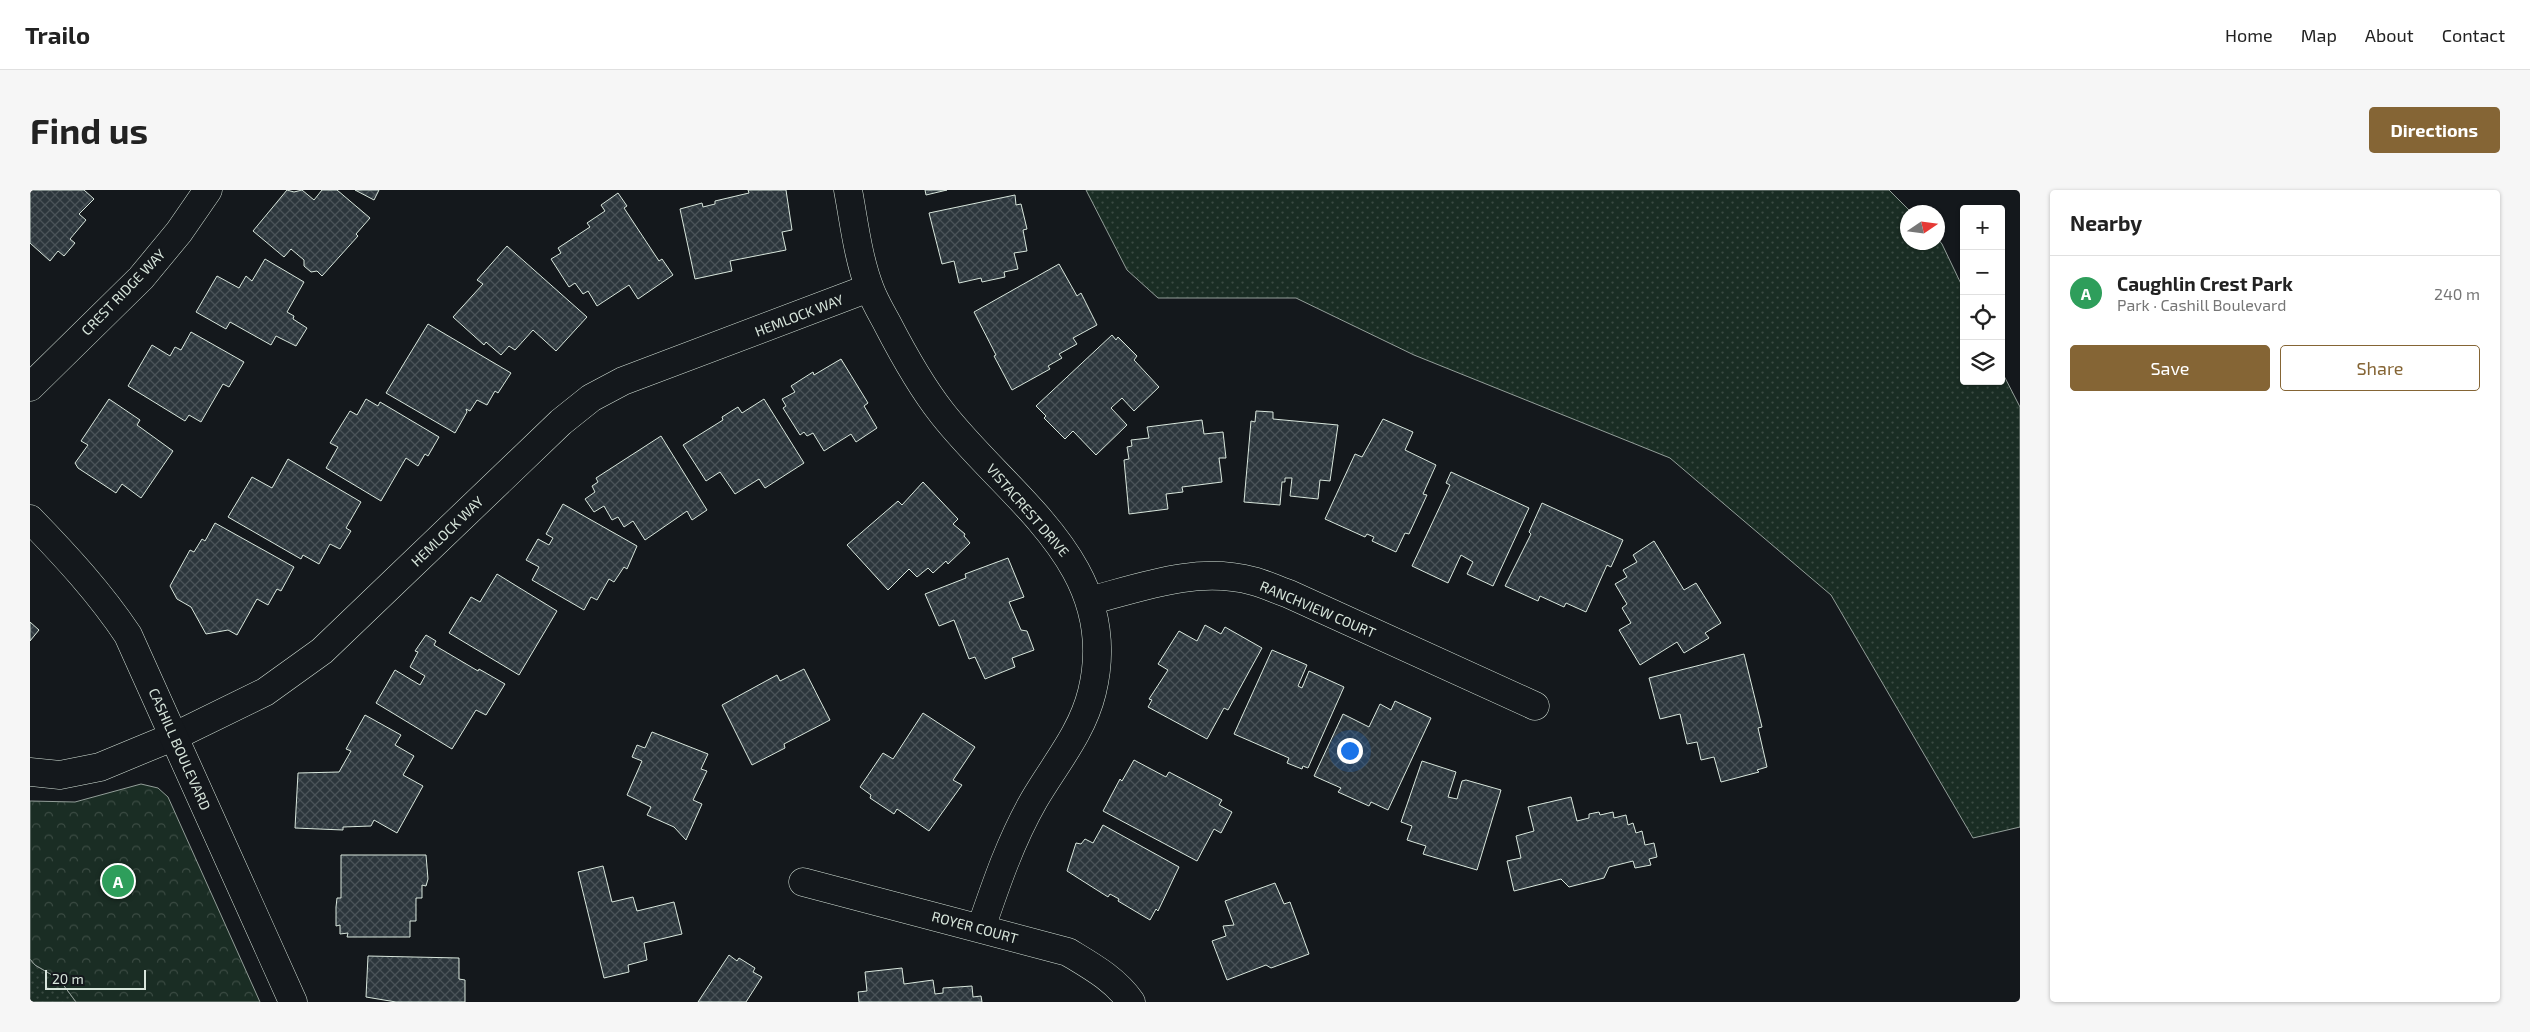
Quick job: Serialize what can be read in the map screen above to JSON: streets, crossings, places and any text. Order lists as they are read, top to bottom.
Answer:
{
  "streets": {
    "street": [
      "CREST RIDGE WAY",
      "HEMLOCK WAY",
      "VISTACREST DRIVE",
      "RANCHVIEW COURT",
      "CASHILL BOULEVARD",
      "ROYER COURT"
    ]
  },
  "crossings": [
    ["HEMLOCK WAY", "VISTACREST DRIVE"],
    ["HEMLOCK WAY", "CASHILL BOULEVARD"],
    ["VISTACREST DRIVE", "RANCHVIEW COURT"],
    ["VISTACREST DRIVE", "ROYER COURT"]
  ],
  "scale_bar": "20 m",
  "north": "right",
  "page": {
    "header": "Trailo",
    "nav": [
      "Home",
      "Map",
      "About",
      "Contact"
    ],
    "buttons": [
      "Directions",
      ["Save", "Share"]
    ],
    "title": "Find us",
    "heading": "Nearby",
    "map_buttons": ["+", "−"],
    "list": [
      {
        "mark": "A",
        "name": "Caughlin Crest Park",
        "note": "Park · Cashill Boulevard",
        "value": "240 m"
      }
    ],
    "pins": "A",
    "scale": "20 m"
  }
}
